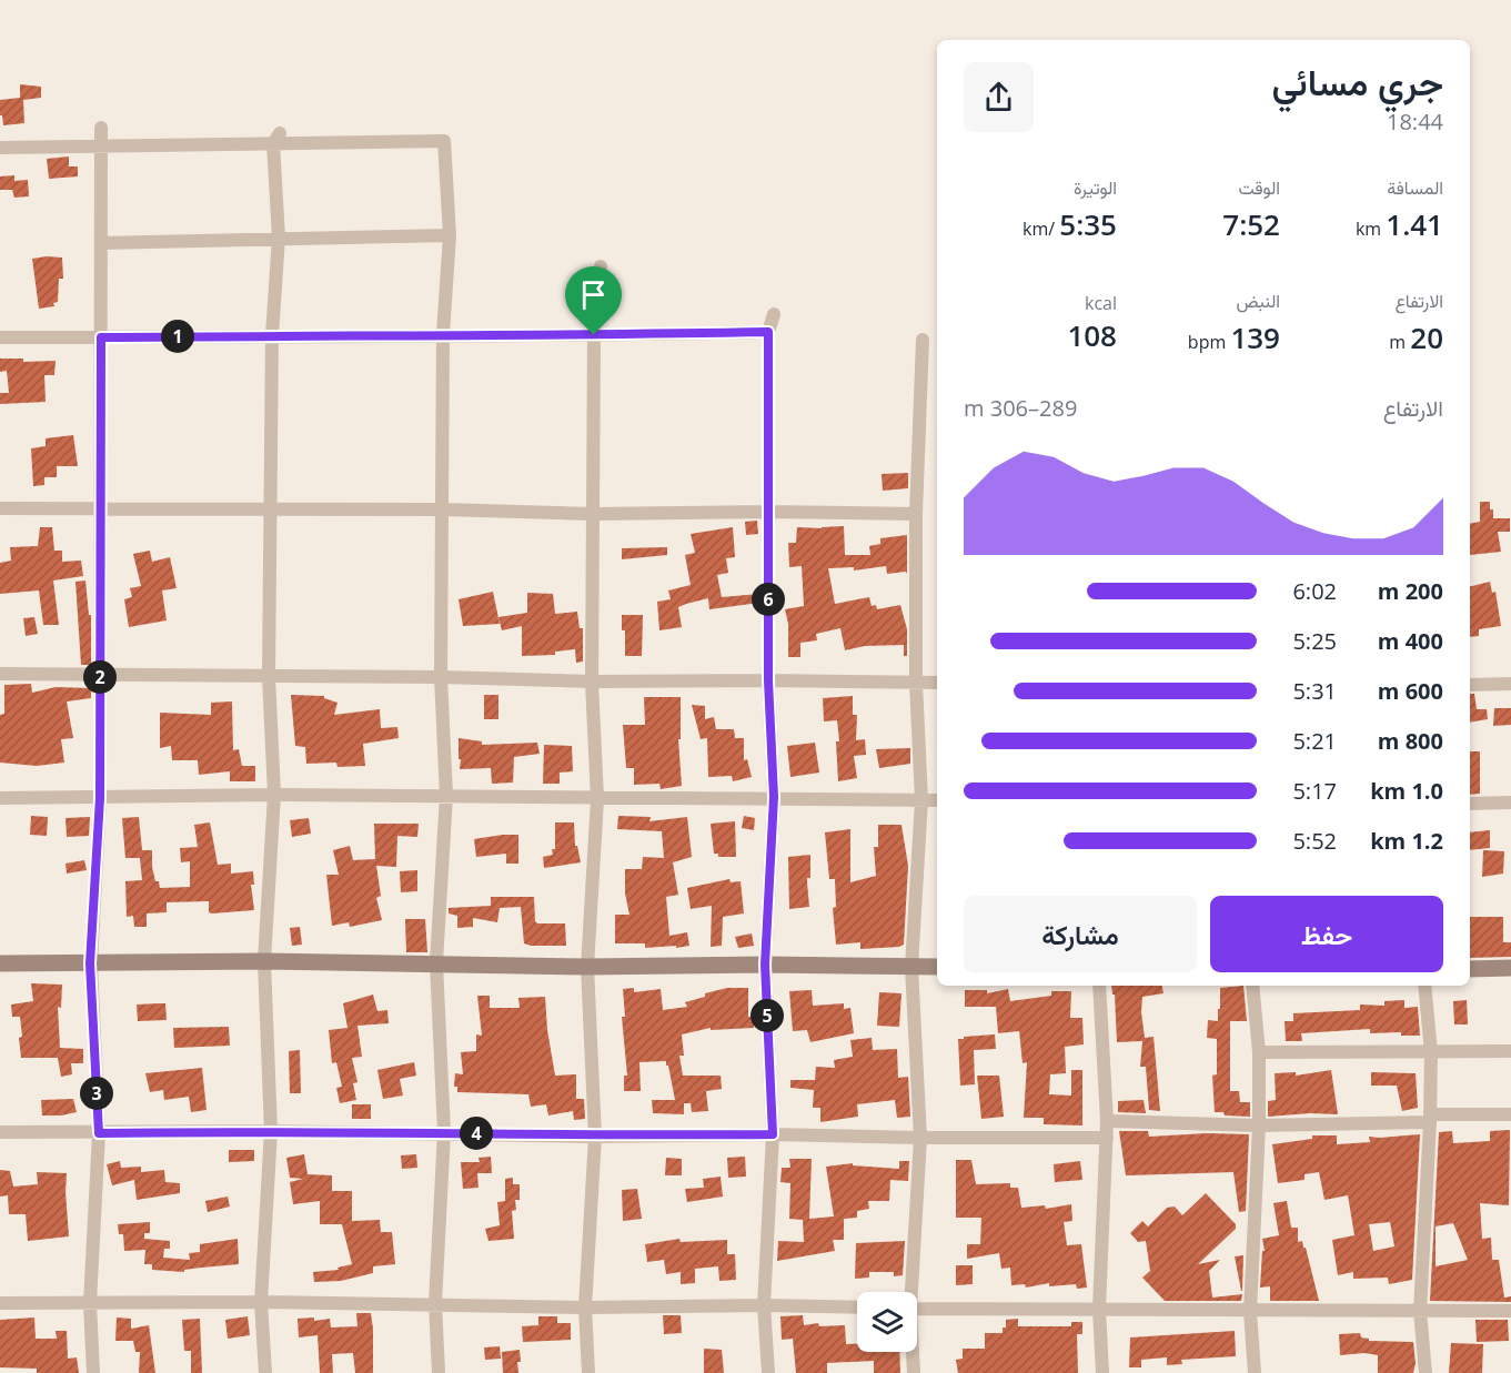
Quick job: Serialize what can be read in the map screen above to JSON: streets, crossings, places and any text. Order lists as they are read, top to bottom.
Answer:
{
  "page": {
    "heading": ["جري مسائي", "18:44"],
    "stats": [
      ["المسافة", "1.41 km"],
      ["الوقت", "7:52"],
      ["الوتيرة", "5:35 /km"],
      ["الارتفاع", "20 m"],
      ["النبض", "139 bpm"],
      ["kcal", "108"]
    ],
    "pins": [
      "1",
      "6",
      "2",
      "5",
      "3",
      "4"
    ],
    "chart": ["الارتفاع", "289–306 m"],
    "list": [
      {
        "name": "200 m",
        "note": "6:02"
      },
      {
        "name": "400 m",
        "note": "5:25"
      },
      {
        "name": "600 m",
        "note": "5:31"
      },
      {
        "name": "800 m",
        "note": "5:21"
      },
      {
        "name": "1.0 km",
        "note": "5:17"
      },
      {
        "name": "1.2 km",
        "note": "5:52"
      }
    ],
    "buttons": ["حفظ", "مشاركة"]
  }
}
